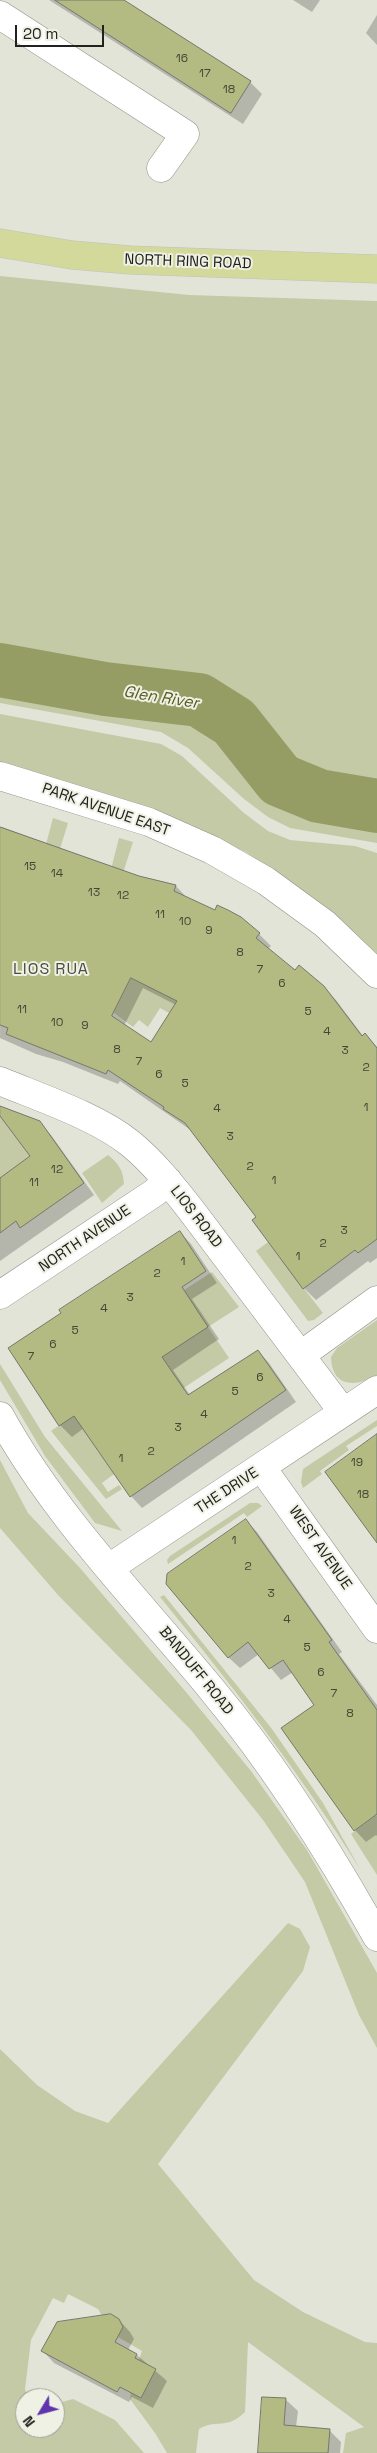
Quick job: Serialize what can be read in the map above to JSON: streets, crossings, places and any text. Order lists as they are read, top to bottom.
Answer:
{
  "streets": {
    "main road": ["NORTH RING ROAD"],
    "street": [
      "PARK AVENUE EAST",
      "LIOS ROAD",
      "NORTH AVENUE",
      "THE DRIVE",
      "WEST AVENUE",
      "BANDUFF ROAD"
    ]
  },
  "crossings": [
    ["LIOS ROAD", "NORTH AVENUE"],
    ["LIOS ROAD", "THE DRIVE"],
    ["THE DRIVE", "WEST AVENUE"],
    ["THE DRIVE", "BANDUFF ROAD"]
  ],
  "districts": ["LIOS RUA"],
  "water": ["Glen River"],
  "house_numbers": [
    "16",
    "17",
    "18",
    "15",
    "14",
    "13",
    "12",
    "11",
    "10",
    "9",
    "8",
    "7",
    "6",
    "11",
    "5",
    "10",
    "9",
    "4",
    "8",
    "3",
    "7",
    "2",
    "6",
    "5",
    "1",
    "4",
    "3",
    "2",
    "12",
    "1",
    "11",
    "3",
    "2",
    "1",
    "1",
    "2",
    "3",
    "4",
    "5",
    "6",
    "7",
    "6",
    "5",
    "4",
    "3",
    "2",
    "1",
    "19",
    "18",
    "1",
    "2",
    "3",
    "4",
    "5",
    "6",
    "7",
    "8"
  ],
  "scale_bar": "20 m",
  "north": "bottom left"
}
